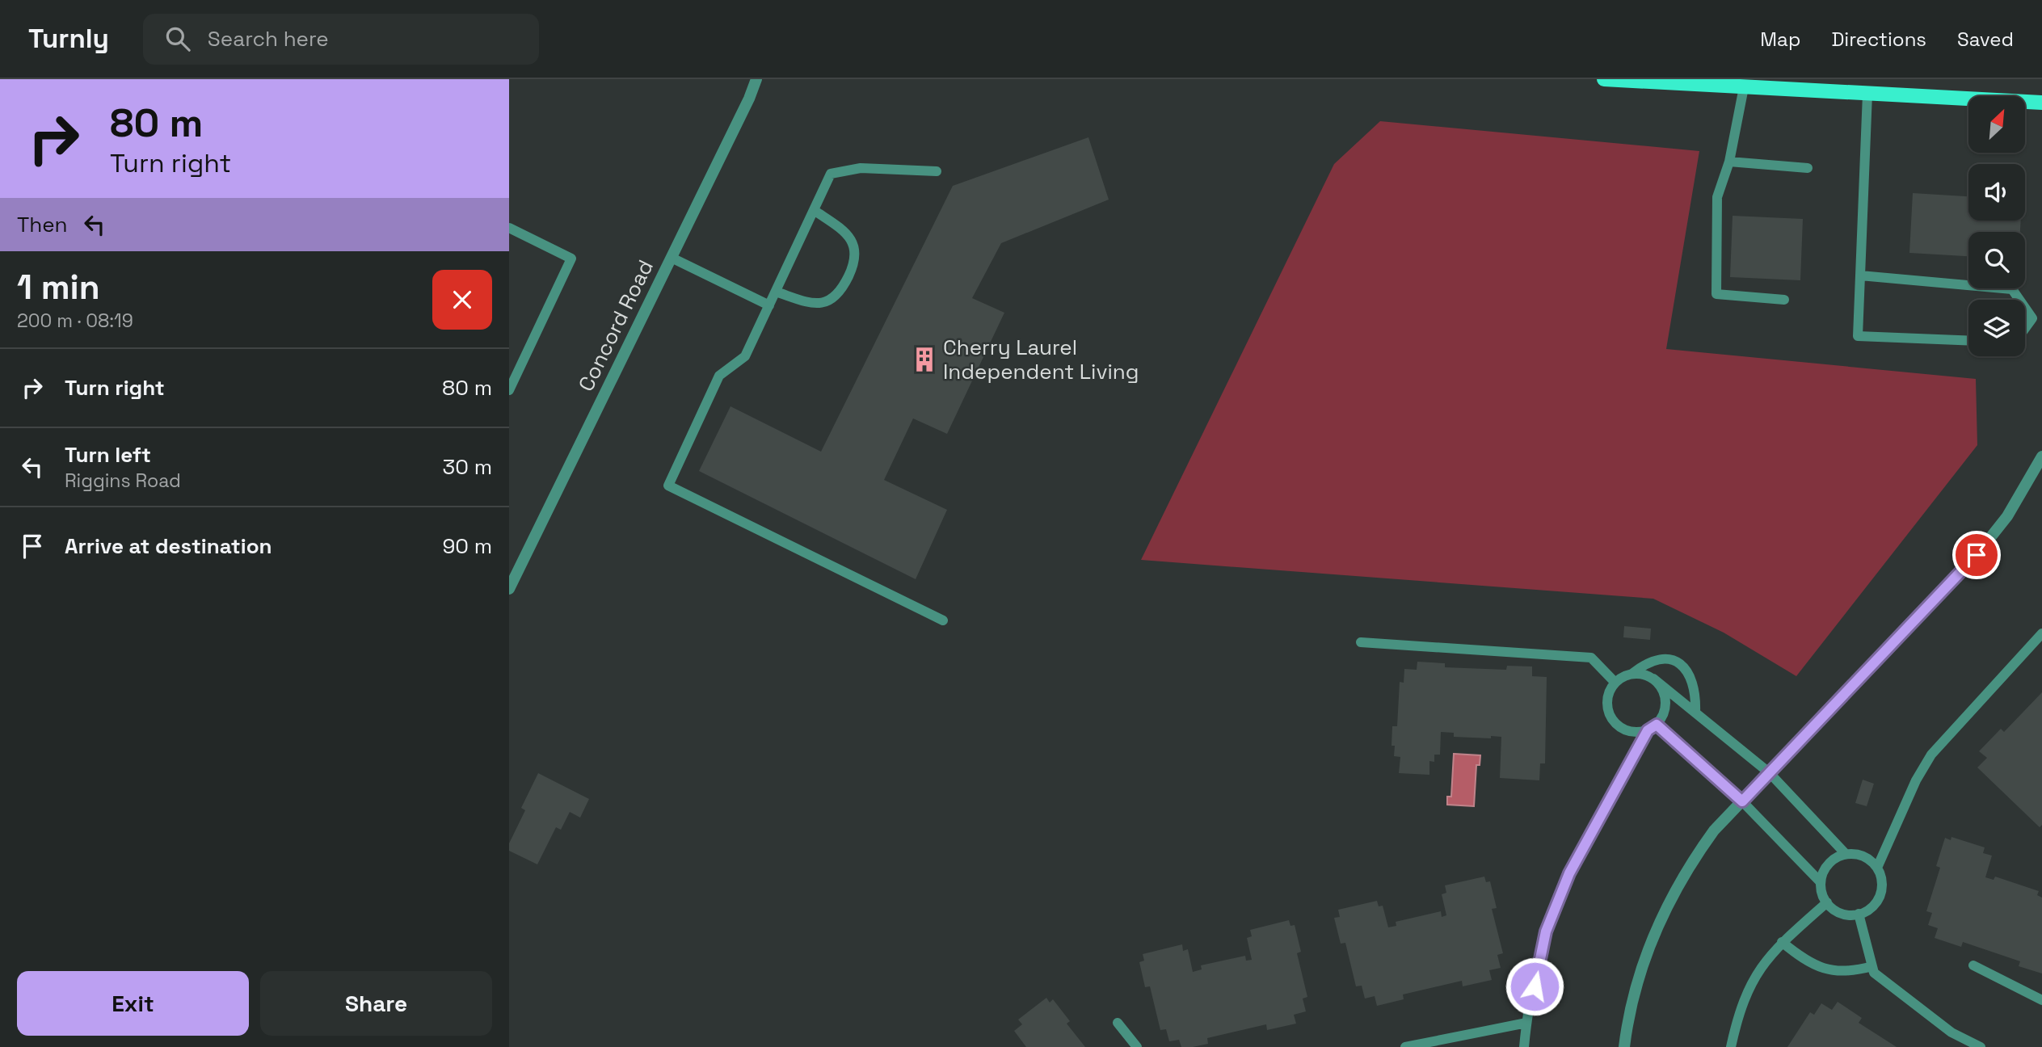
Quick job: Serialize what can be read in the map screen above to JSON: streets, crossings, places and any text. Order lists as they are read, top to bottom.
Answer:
{
  "streets": {
    "street": ["Concord Road"]
  },
  "places": {
    "building": ["Cherry Laurel Independent Living"]
  },
  "north": "top right",
  "page": {
    "header": "Turnly",
    "search": "Search here",
    "nav": ["Map", "Directions", "Saved"],
    "turn": ["80 m", "Turn right"],
    "then": "Then",
    "heading": ["1 min", "200 m · 08:19"],
    "list": [
      {
        "name": "Turn right",
        "value": "80 m"
      },
      {
        "name": "Turn left",
        "note": "Riggins Road",
        "value": "30 m"
      },
      {
        "name": "Arrive at destination",
        "value": "90 m"
      }
    ],
    "buttons": ["Exit", "Share"]
  }
}
